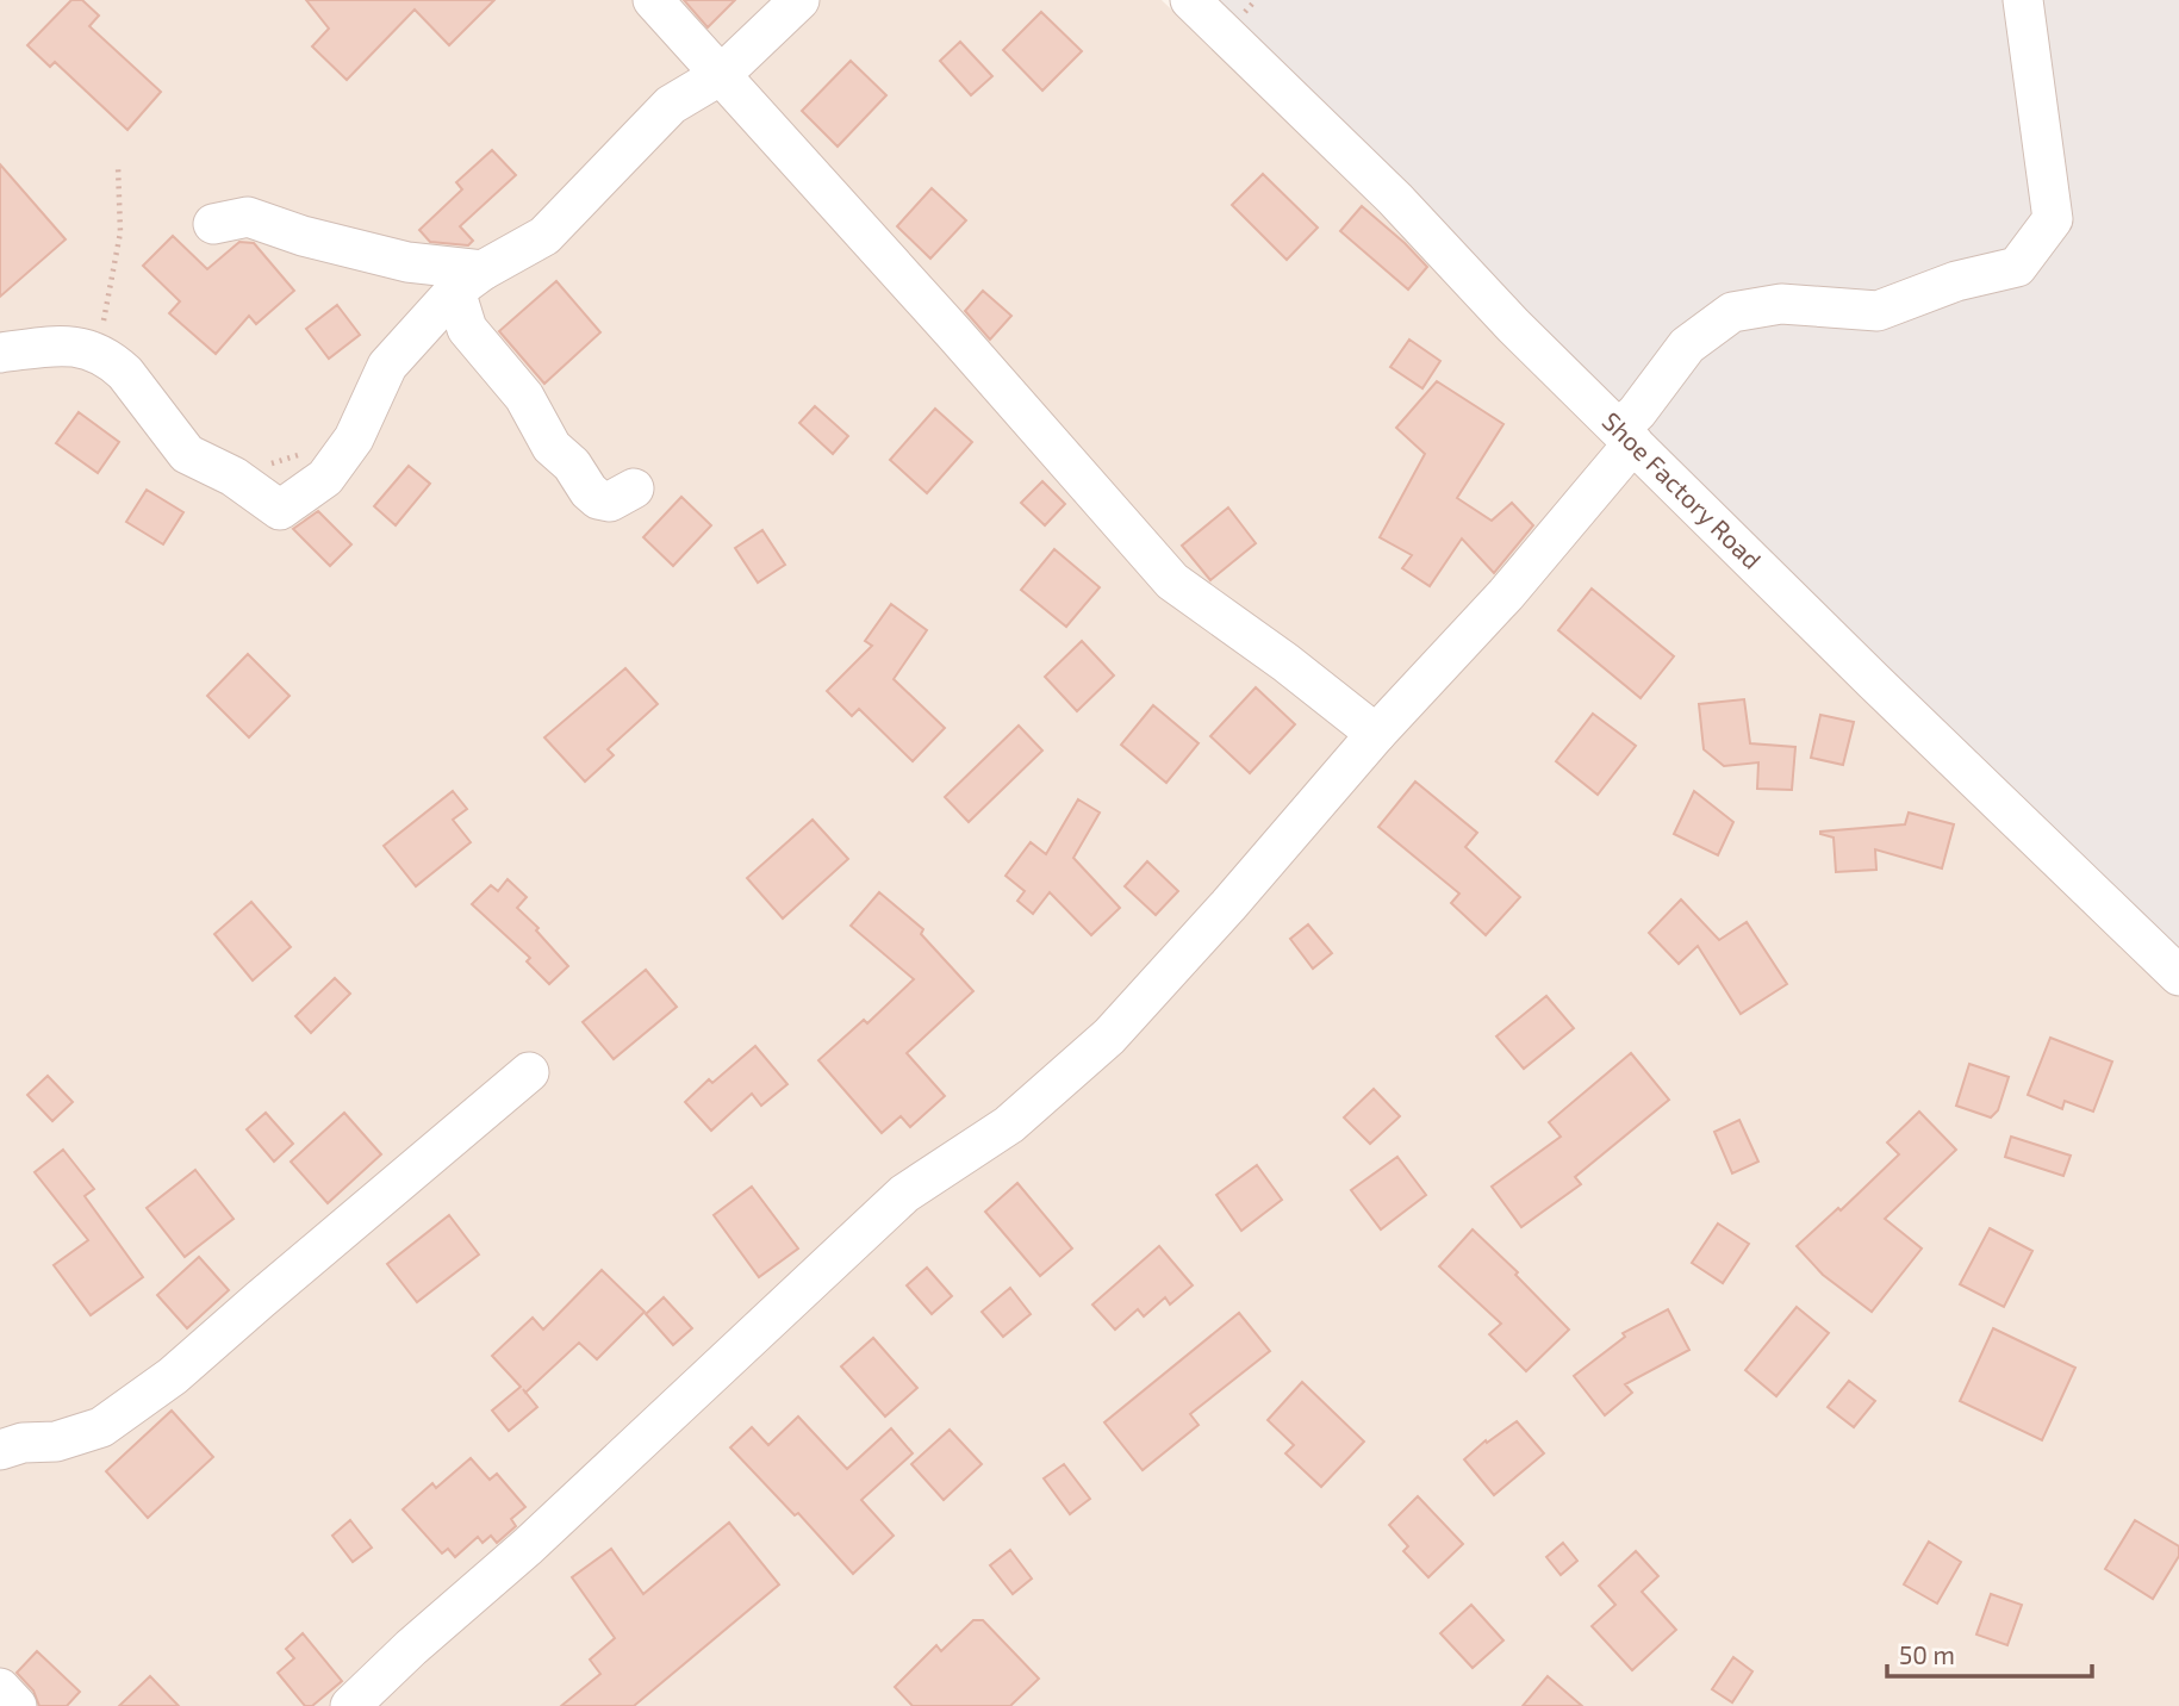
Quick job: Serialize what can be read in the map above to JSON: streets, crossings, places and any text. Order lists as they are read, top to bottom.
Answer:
{
  "streets": {
    "street": ["Shoe Factory Road"]
  },
  "scale_bar": "50 m"
}
